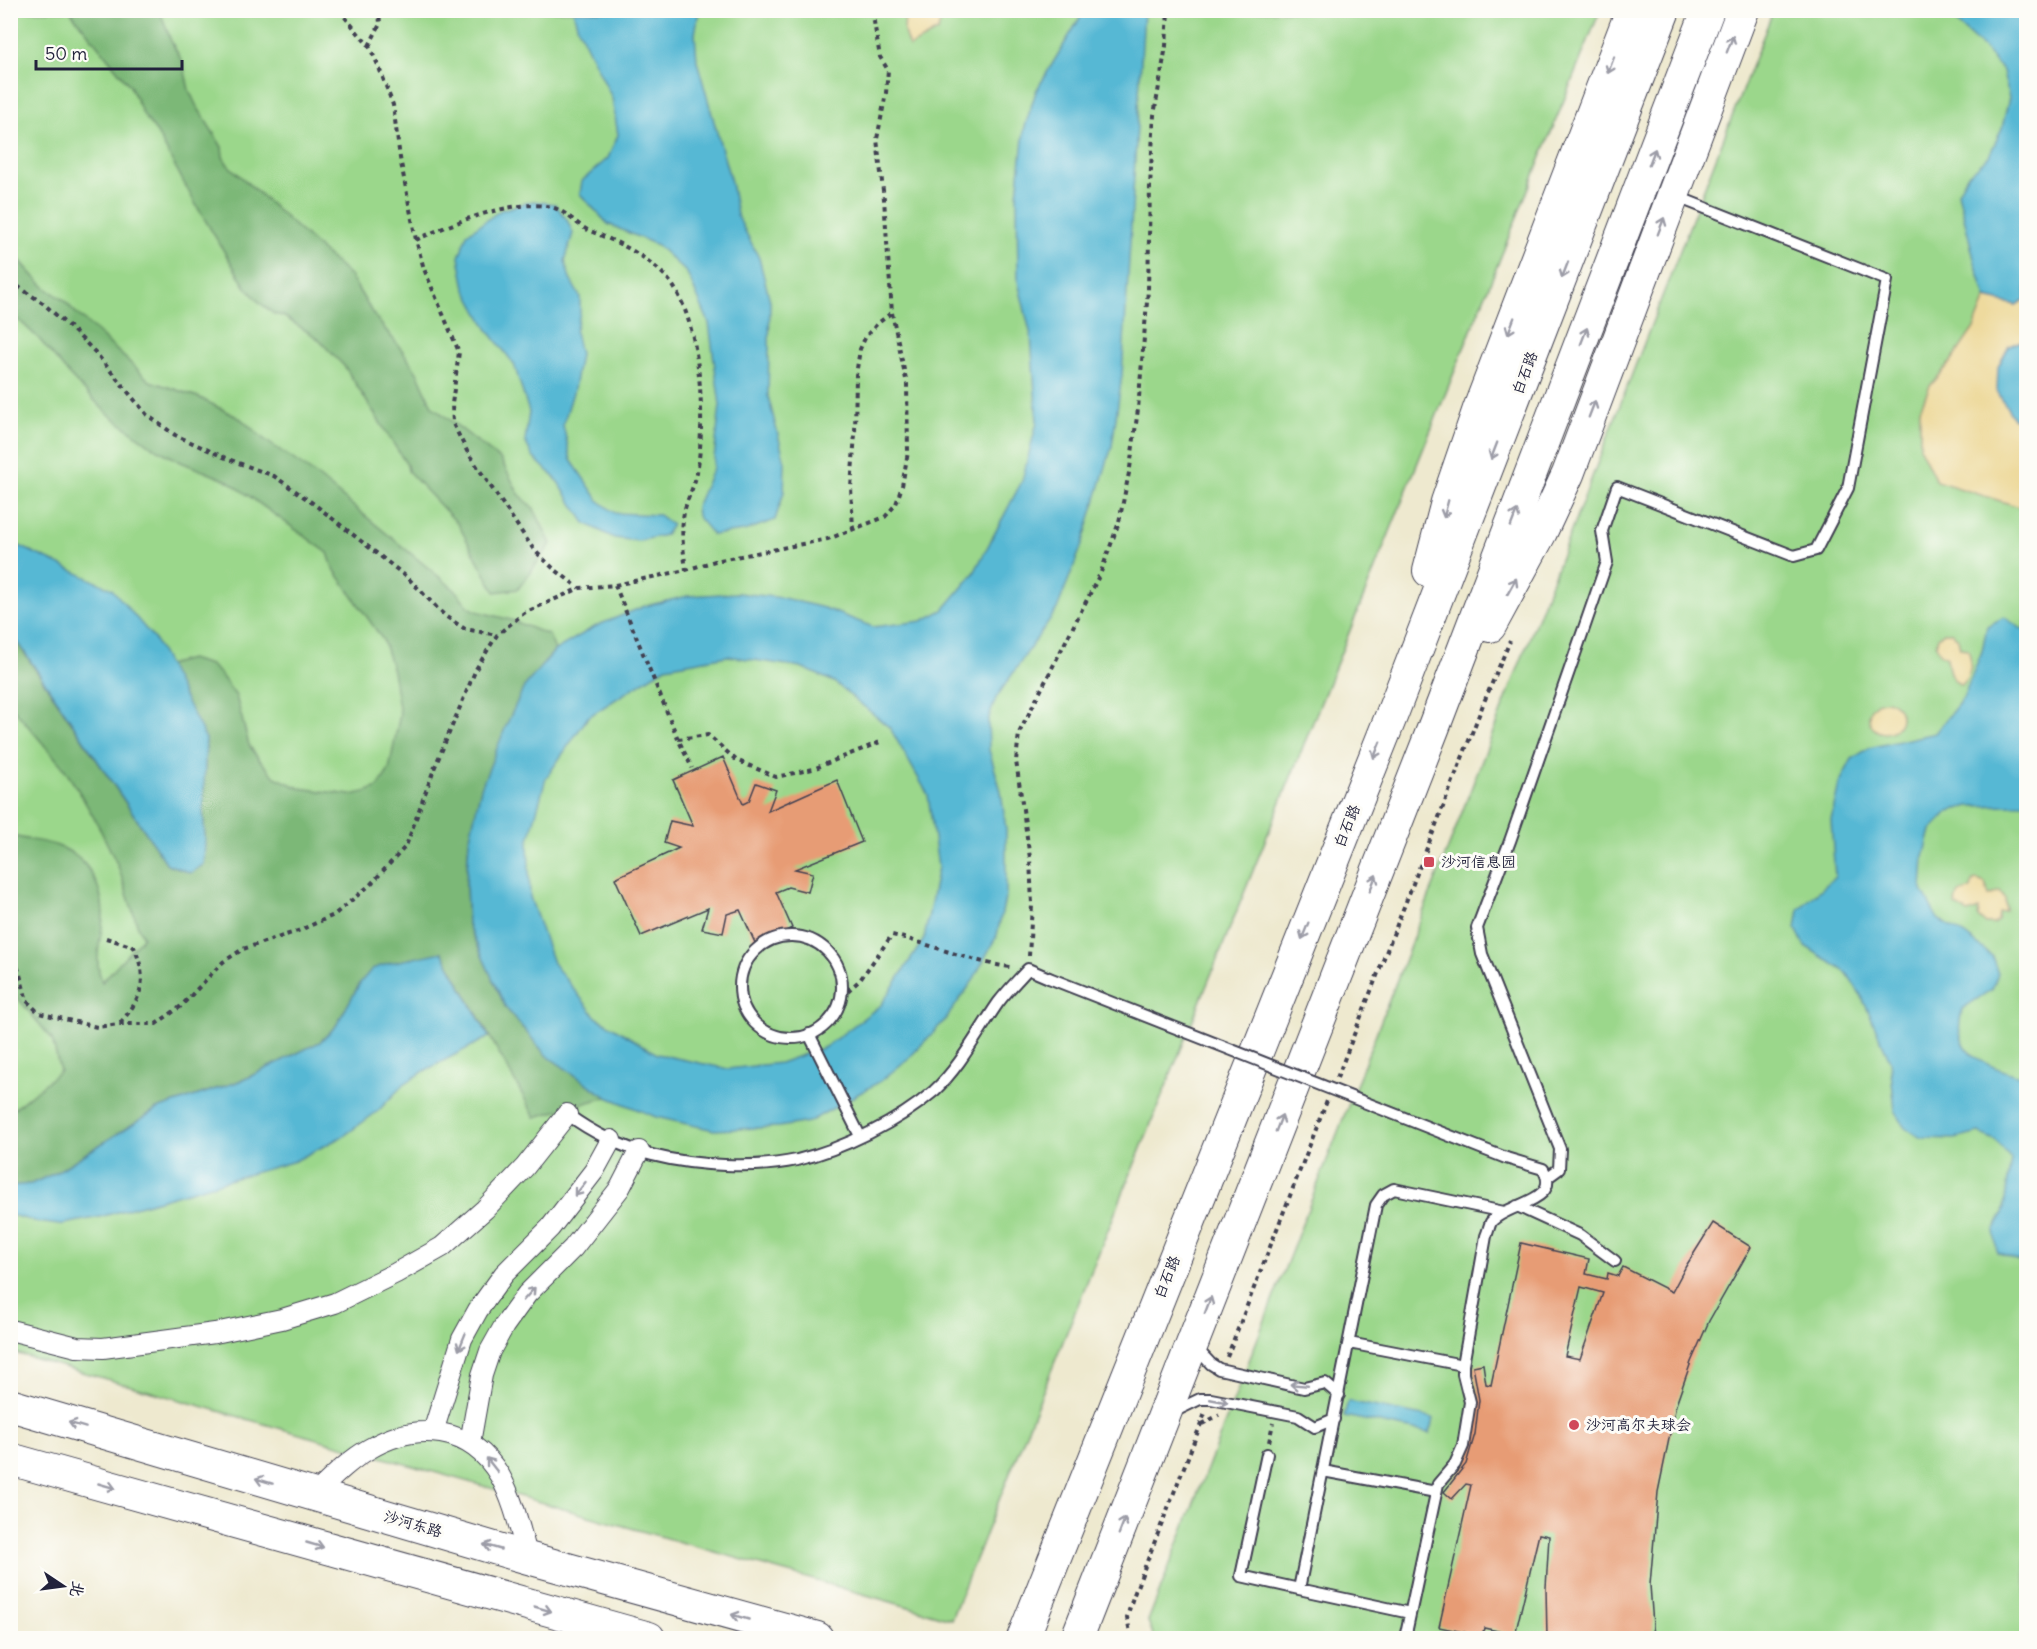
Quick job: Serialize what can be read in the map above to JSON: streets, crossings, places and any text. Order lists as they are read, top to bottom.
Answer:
{
  "streets": {
    "main road": ["白石路", "沙河东路"]
  },
  "places": {
    "transit": ["沙河信息园"],
    "other": ["沙河高尔夫球会"]
  },
  "scale_bar": "50 m",
  "north": "right"
}
